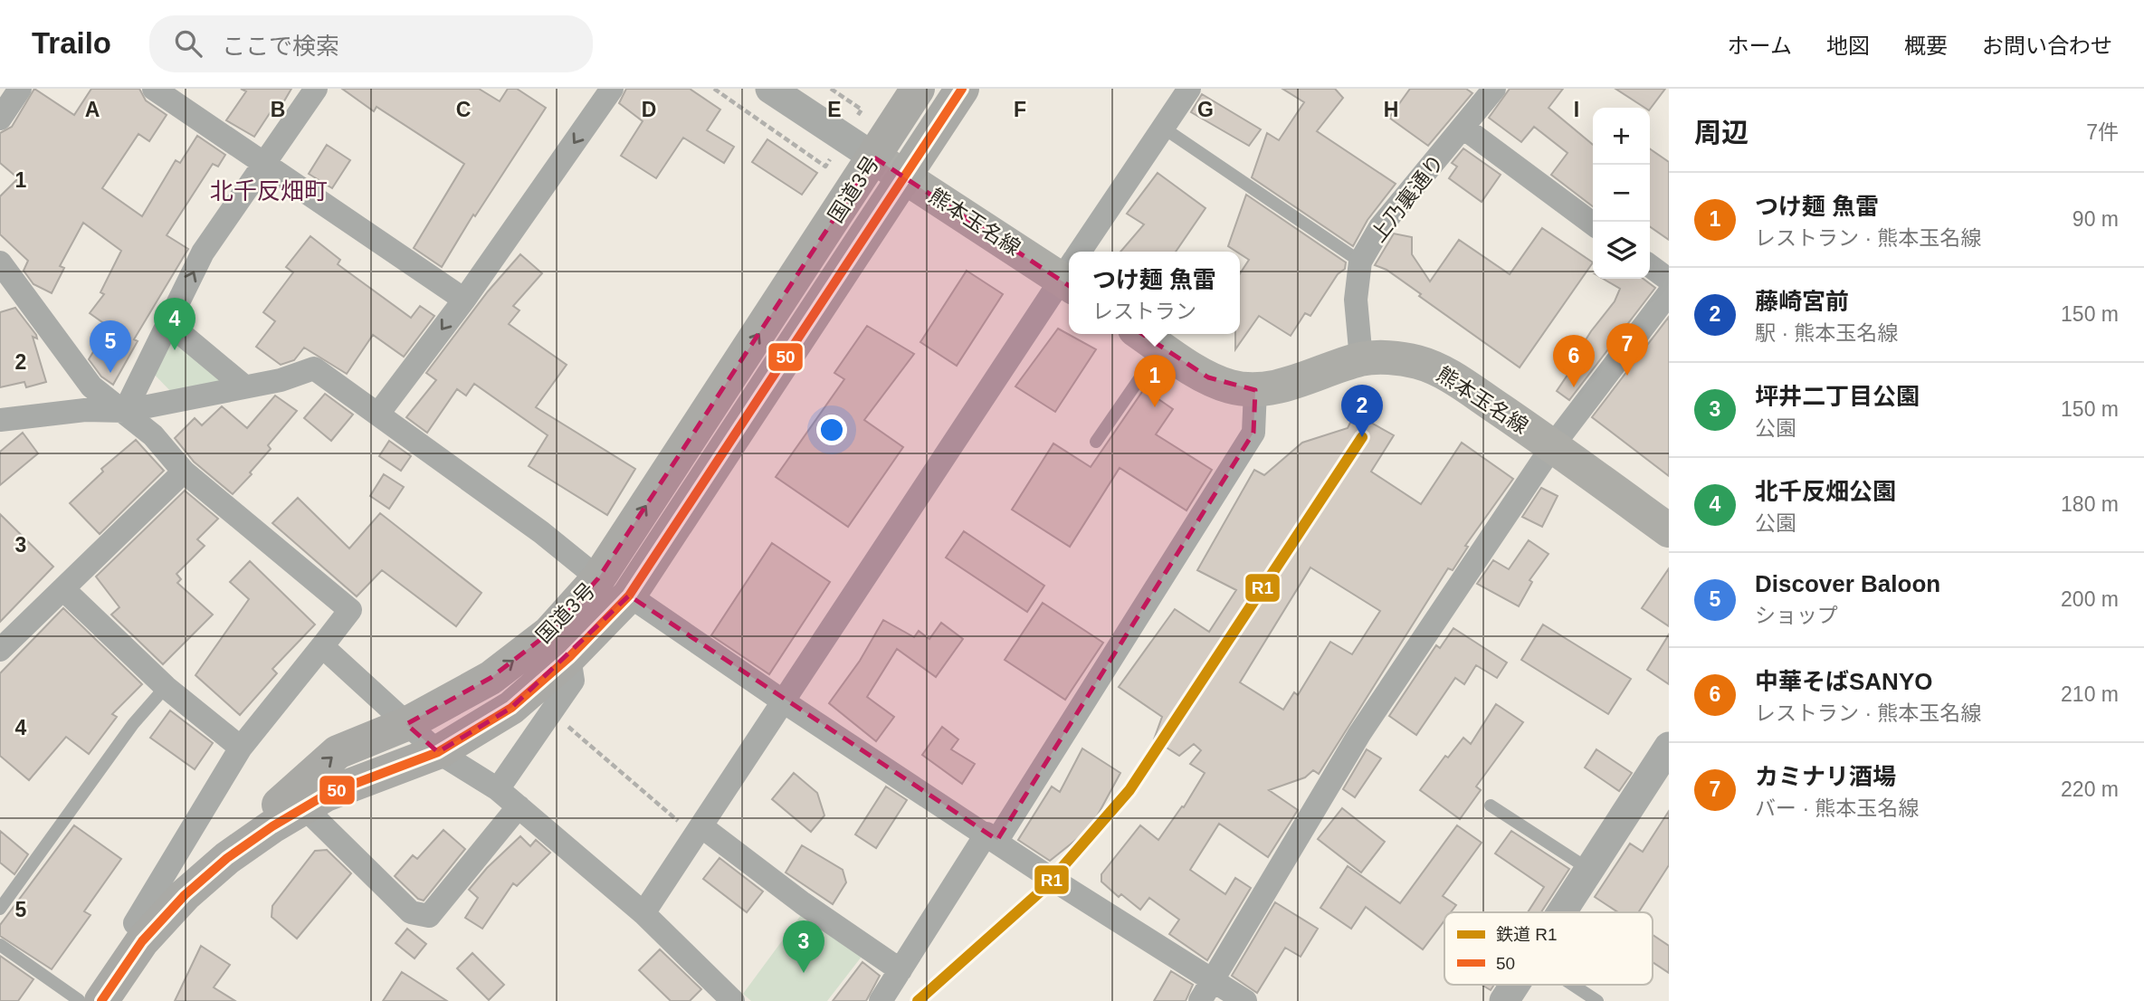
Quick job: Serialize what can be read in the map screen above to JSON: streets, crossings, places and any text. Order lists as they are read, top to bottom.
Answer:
{
  "streets": {
    "highway": ["国道3号"],
    "main road": ["熊本玉名線"],
    "street": ["上乃裏通り"]
  },
  "crossings": [
    ["国道3号", "熊本玉名線"],
    ["上乃裏通り", "熊本玉名線"]
  ],
  "districts": ["北千反畑町"],
  "lines": ["transit line 50", "rail line R1"],
  "legend": ["鉄道 R1", "50"],
  "page": {
    "header": "Trailo",
    "search": "ここで検索",
    "nav": [
      "ホーム",
      "地図",
      "概要",
      "お問い合わせ"
    ],
    "heading": ["周辺", "7件"],
    "map_buttons": ["+", "−"],
    "list": [
      {
        "mark": "1",
        "name": "つけ麺 魚雷",
        "note": "レストラン · 熊本玉名線",
        "value": "90 m"
      },
      {
        "mark": "2",
        "name": "藤崎宮前",
        "note": "駅 · 熊本玉名線",
        "value": "150 m"
      },
      {
        "mark": "3",
        "name": "坪井二丁目公園",
        "note": "公園",
        "value": "150 m"
      },
      {
        "mark": "4",
        "name": "北千反畑公園",
        "note": "公園",
        "value": "180 m"
      },
      {
        "mark": "5",
        "name": "Discover Baloon",
        "note": "ショップ",
        "value": "200 m"
      },
      {
        "mark": "6",
        "name": "中華そばSANYO",
        "note": "レストラン · 熊本玉名線",
        "value": "210 m"
      },
      {
        "mark": "7",
        "name": "カミナリ酒場",
        "note": "バー · 熊本玉名線",
        "value": "220 m"
      }
    ],
    "popup": ["つけ麺 魚雷", "レストラン"],
    "pins": [
      "4",
      "5",
      "7",
      "6",
      "1",
      "2",
      "3"
    ]
  },
  "grid": {
    "columns": [
      "A",
      "B",
      "C",
      "D",
      "E",
      "F",
      "G",
      "H",
      "I"
    ],
    "rows": [
      "1",
      "2",
      "3",
      "4",
      "5"
    ]
  }
}
